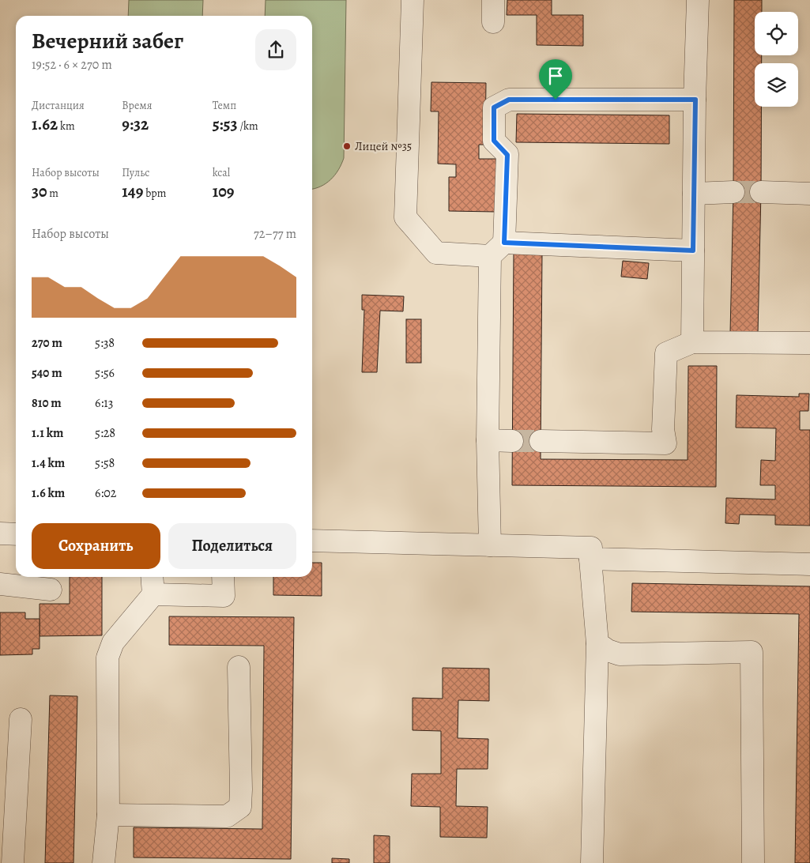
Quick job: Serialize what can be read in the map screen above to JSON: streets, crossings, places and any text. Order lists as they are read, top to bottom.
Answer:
{
  "places": ["Лицей №35"],
  "page": {
    "heading": ["Вечерний забег", "19:52 · 6 × 270 m"],
    "stats": [
      ["Дистанция", "1.62 km"],
      ["Время", "9:32"],
      ["Темп", "5:53 /km"],
      ["Набор высоты", "30 m"],
      ["Пульс", "149 bpm"],
      ["kcal", "109"]
    ],
    "chart": ["Набор высоты", "72–77 m"],
    "list": [
      {
        "name": "270 m",
        "note": "5:38"
      },
      {
        "name": "540 m",
        "note": "5:56"
      },
      {
        "name": "810 m",
        "note": "6:13"
      },
      {
        "name": "1.1 km",
        "note": "5:28"
      },
      {
        "name": "1.4 km",
        "note": "5:58"
      },
      {
        "name": "1.6 km",
        "note": "6:02"
      }
    ],
    "buttons": ["Сохранить", "Поделиться"]
  }
}
